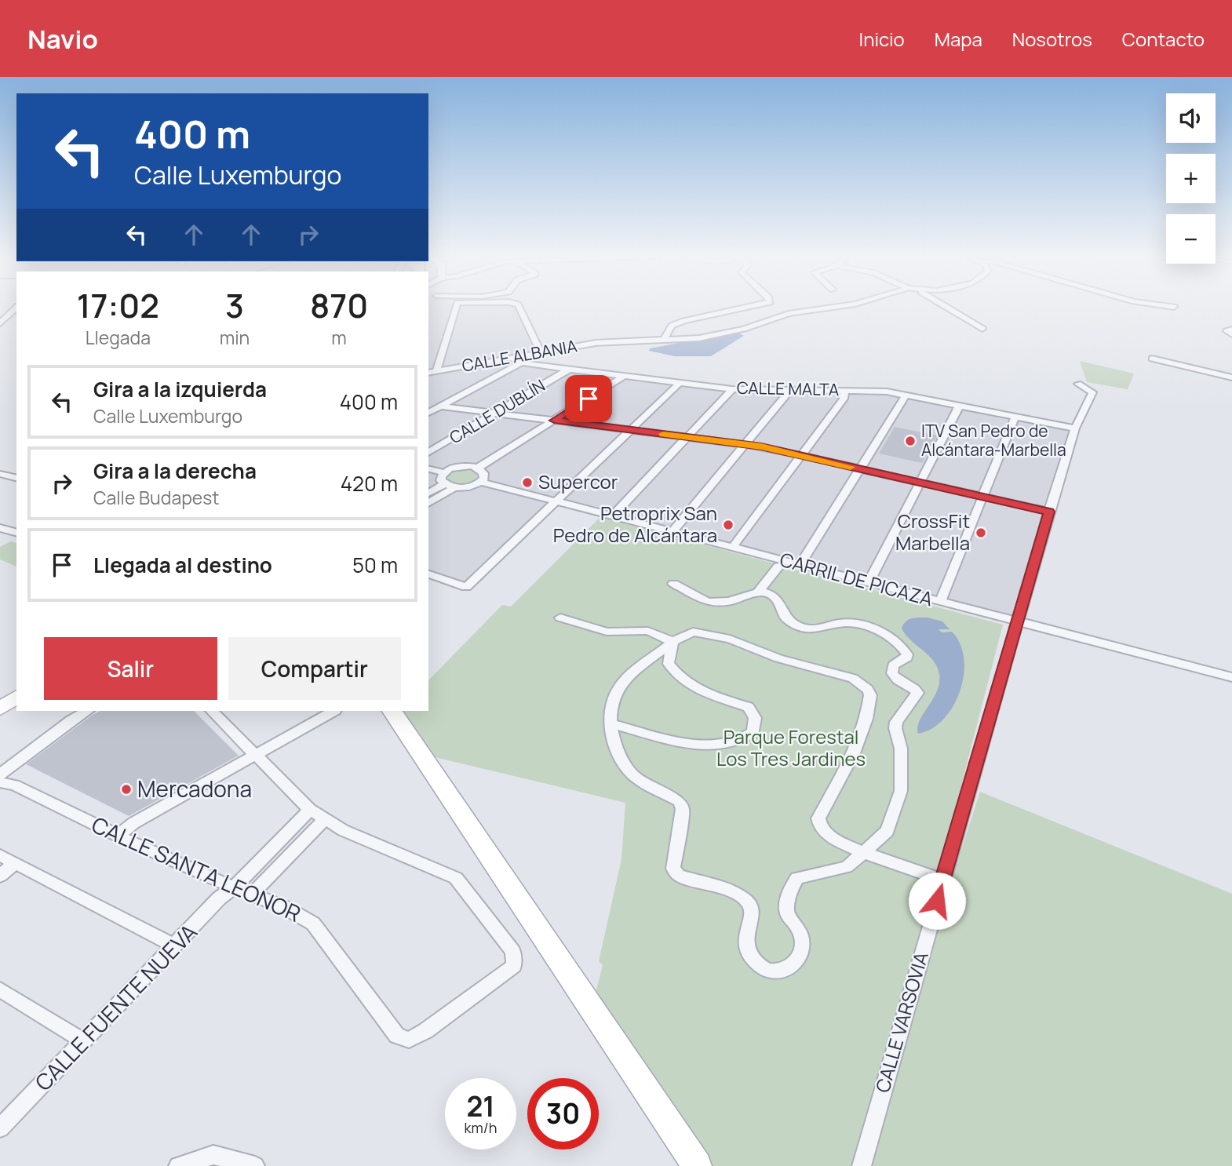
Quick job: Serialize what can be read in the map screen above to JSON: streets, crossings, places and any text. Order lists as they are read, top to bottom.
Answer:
{
  "streets": {
    "street": [
      "CALLE ALBANIA",
      "CALLE MALTA",
      "CALLE DUBLÍN",
      "CARRIL DE PICAZA",
      "CALLE SANTA LEONOR",
      "CALLE FUENTE NUEVA",
      "CALLE VARSOVIA"
    ]
  },
  "crossings": [
    ["CALLE ALBANIA", "CALLE MALTA"],
    ["CALLE MALTA", "CALLE DUBLÍN"],
    ["CALLE MALTA", "CALLE VARSOVIA"],
    ["CARRIL DE PICAZA", "CALLE VARSOVIA"],
    ["CALLE SANTA LEONOR", "CALLE FUENTE NUEVA"]
  ],
  "parks": ["Parque Forestal Los Tres Jardines"],
  "places": [
    "ITV San Pedro de Alcántara-Marbella",
    "Supercor",
    "Petroprix San Pedro de Alcántara",
    "CrossFit Marbella",
    "Mercadona"
  ],
  "page": {
    "header": "Navio",
    "nav": [
      "Inicio",
      "Mapa",
      "Nosotros",
      "Contacto"
    ],
    "map_buttons": ["+", "−"],
    "turn": ["400 m", "Calle Luxemburgo"],
    "eta": [
      "17:02",
      "Llegada",
      "3",
      "min",
      "870",
      "m"
    ],
    "list": [
      {
        "name": "Gira a la izquierda",
        "note": "Calle Luxemburgo",
        "value": "400 m"
      },
      {
        "name": "Gira a la derecha",
        "note": "Calle Budapest",
        "value": "420 m"
      },
      {
        "name": "Llegada al destino",
        "value": "50 m"
      }
    ],
    "buttons": ["Salir", "Compartir"],
    "speed": "21 km/h",
    "limit": "30"
  }
}
